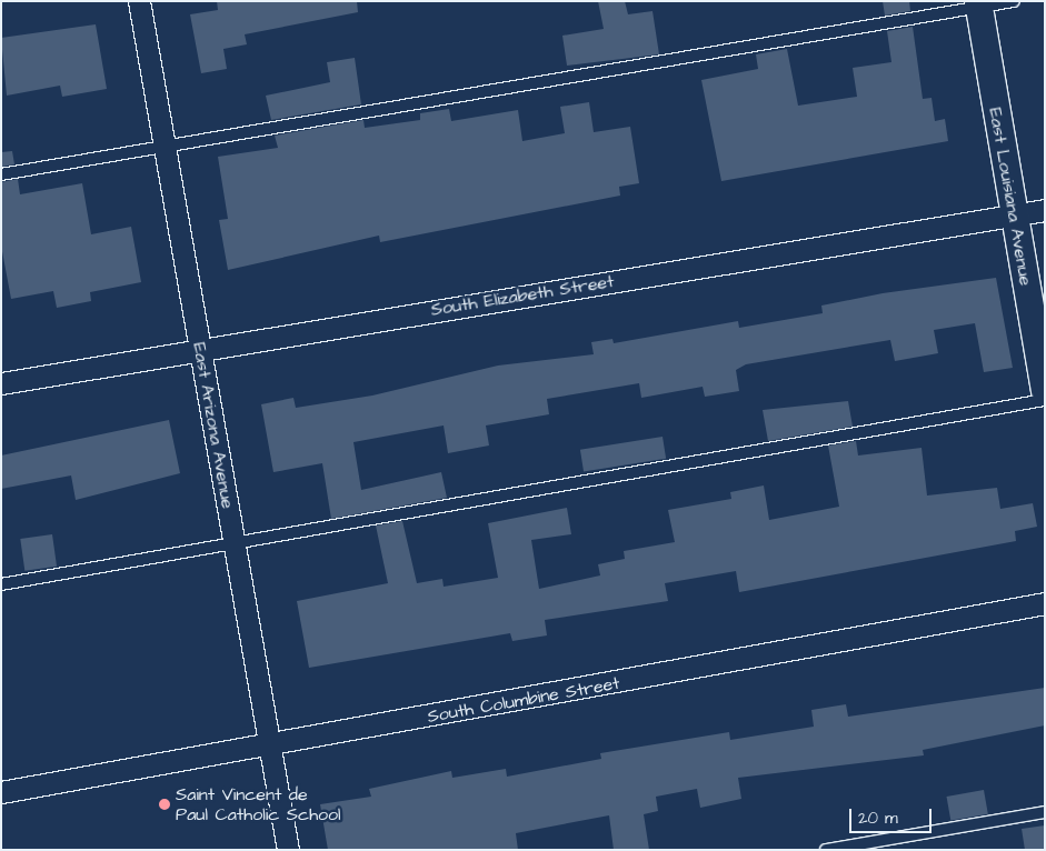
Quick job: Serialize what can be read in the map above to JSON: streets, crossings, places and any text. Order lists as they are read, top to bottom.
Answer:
{
  "streets": {
    "street": [
      "East Louisiana Avenue",
      "South Elizabeth Street",
      "East Arizona Avenue",
      "South Columbine Street"
    ]
  },
  "crossings": [
    ["East Louisiana Avenue", "South Elizabeth Street"],
    ["South Elizabeth Street", "East Arizona Avenue"],
    ["East Arizona Avenue", "South Columbine Street"]
  ],
  "places": ["Saint Vincent de Paul Catholic School"],
  "scale_bar": "20 m"
}
